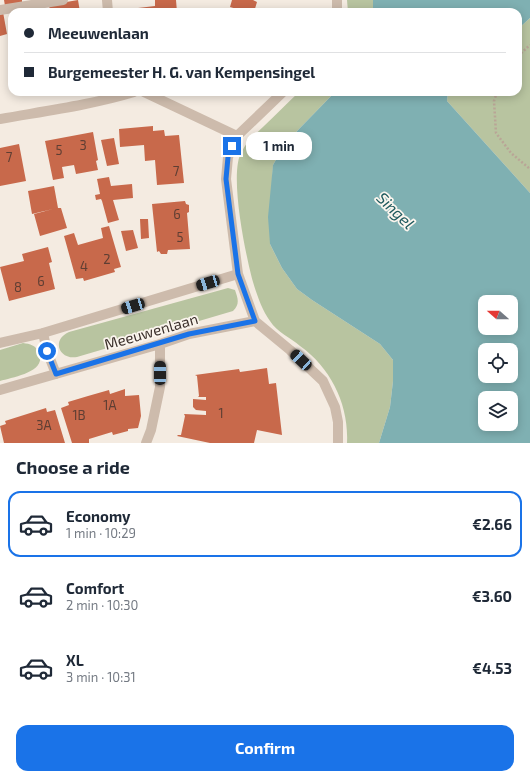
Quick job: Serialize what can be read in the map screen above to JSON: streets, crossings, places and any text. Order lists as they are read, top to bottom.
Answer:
{
  "streets": {
    "street": ["Meeuwenlaan"]
  },
  "water": ["Singel"],
  "house_numbers": [
    "3",
    "5",
    "7",
    "7",
    "6",
    "5",
    "2",
    "4",
    "6",
    "8",
    "1A",
    "1",
    "1B",
    "3A"
  ],
  "north": "left",
  "page": {
    "banner": ["Meeuwenlaan", "Burgemeester H. G. van Kempensingel"],
    "bubble": "1 min",
    "heading": "Choose a ride",
    "list": [
      {
        "name": "Economy",
        "note": "1 min · 10:29",
        "value": "€2.66"
      },
      {
        "name": "Comfort",
        "note": "2 min · 10:30",
        "value": "€3.60"
      },
      {
        "name": "XL",
        "note": "3 min · 10:31",
        "value": "€4.53"
      }
    ],
    "buttons": "Confirm"
  }
}
